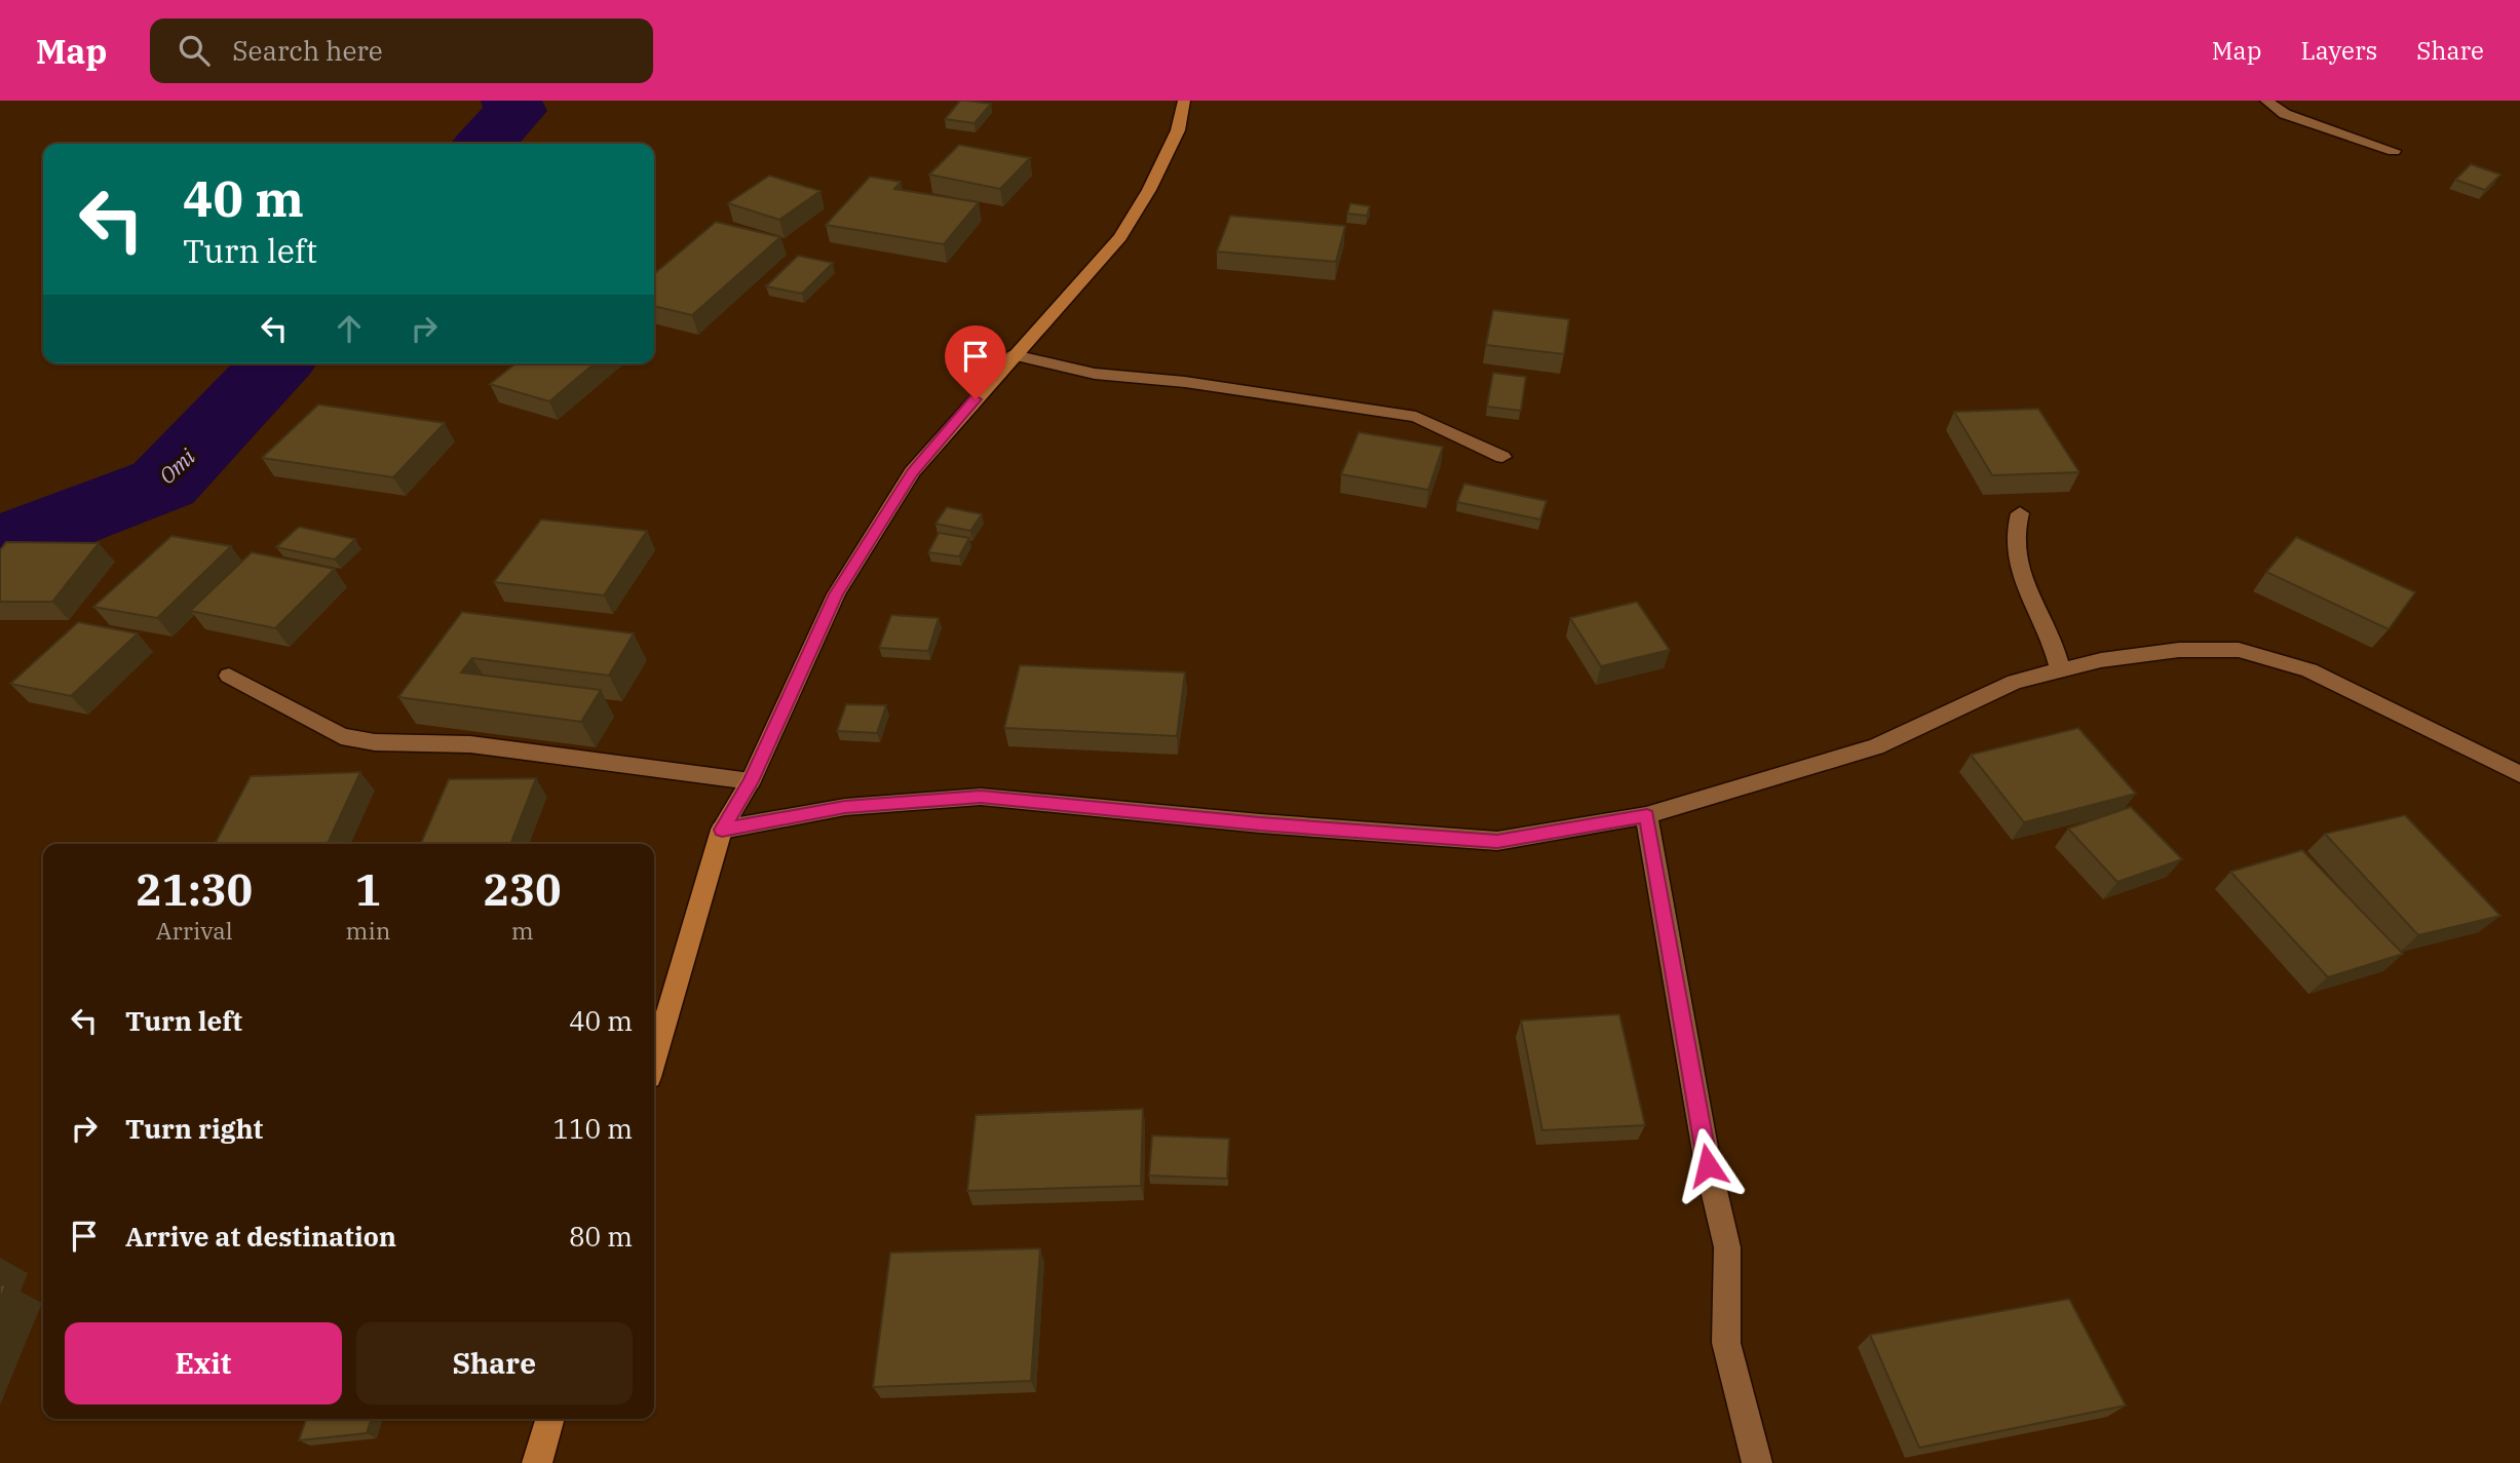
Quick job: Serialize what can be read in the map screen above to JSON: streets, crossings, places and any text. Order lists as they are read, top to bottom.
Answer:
{
  "water": ["Omi"],
  "page": {
    "header": "Map",
    "search": "Search here",
    "nav": ["Map", "Layers", "Share"],
    "turn": ["40 m", "Turn left"],
    "eta": [
      "21:30",
      "Arrival",
      "1",
      "min",
      "230",
      "m"
    ],
    "list": [
      {
        "name": "Turn left",
        "value": "40 m"
      },
      {
        "name": "Turn right",
        "value": "110 m"
      },
      {
        "name": "Arrive at destination",
        "value": "80 m"
      }
    ],
    "buttons": ["Exit", "Share"]
  }
}
